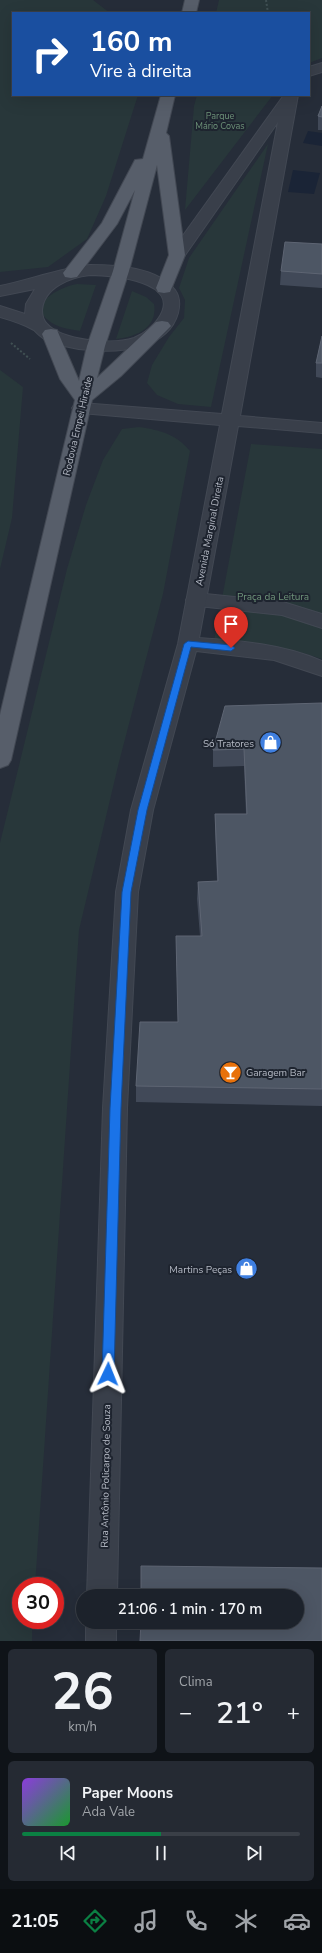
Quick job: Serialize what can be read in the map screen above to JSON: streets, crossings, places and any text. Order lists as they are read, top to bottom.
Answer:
{
  "streets": {
    "main road": ["Rodovia Empei Hiraide"],
    "street": ["Avenida Marginal Direita", "Rua Antônio Policarpo de Souza"]
  },
  "crossings": [
    ["Avenida Marginal Direita", "Rua Antônio Policarpo de Souza"]
  ],
  "parks": ["Parque Mário Covas", "Praça da Leitura"],
  "places": {
    "shop": ["Só Tratores", "Martins Peças"],
    "bar": ["Garagem Bar"]
  },
  "page": {
    "turn": ["160 m", "Vire à direita"],
    "limit": "30",
    "trip": "21:06 · 1 min · 170 m",
    "tile": [
      ["26", "km/h"],
      "Clima"
    ],
    "heat": ["−", "21°", "+"],
    "song": ["Paper Moons", "Ada Vale"],
    "tabs": "21:05"
  }
}
